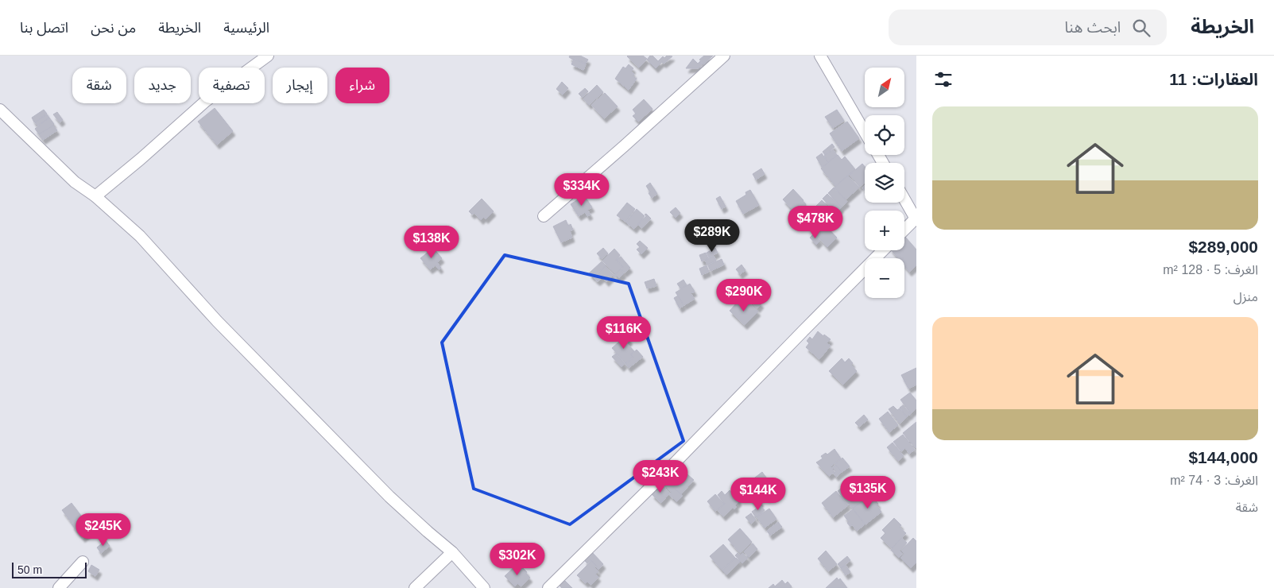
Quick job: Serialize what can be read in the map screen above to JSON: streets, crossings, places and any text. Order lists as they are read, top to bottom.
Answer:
{
  "scale_bar": "50 m",
  "north": "top right",
  "page": {
    "header": "الخريطة",
    "search": "ابحث هنا",
    "nav": [
      "الرئيسية",
      "الخريطة",
      "من نحن",
      "اتصل بنا"
    ],
    "heading": "العقارات: 11",
    "map_buttons": ["+", "−"],
    "chip": [
      "شراء",
      "إيجار",
      "تصفية",
      "جديد",
      "شقة"
    ],
    "list": [
      {
        "name": "$289,000",
        "note": "الغرف: 5 · 128 m² · منزل"
      },
      {
        "name": "$144,000",
        "note": "الغرف: 3 · 74 m² · شقة"
      }
    ],
    "price": [
      "$334K",
      "$478K",
      "$289K",
      "$138K",
      "$290K",
      "$116K",
      "$243K",
      "$135K",
      "$144K",
      "$245K",
      "$302K"
    ],
    "scale": "50 m"
  }
}
